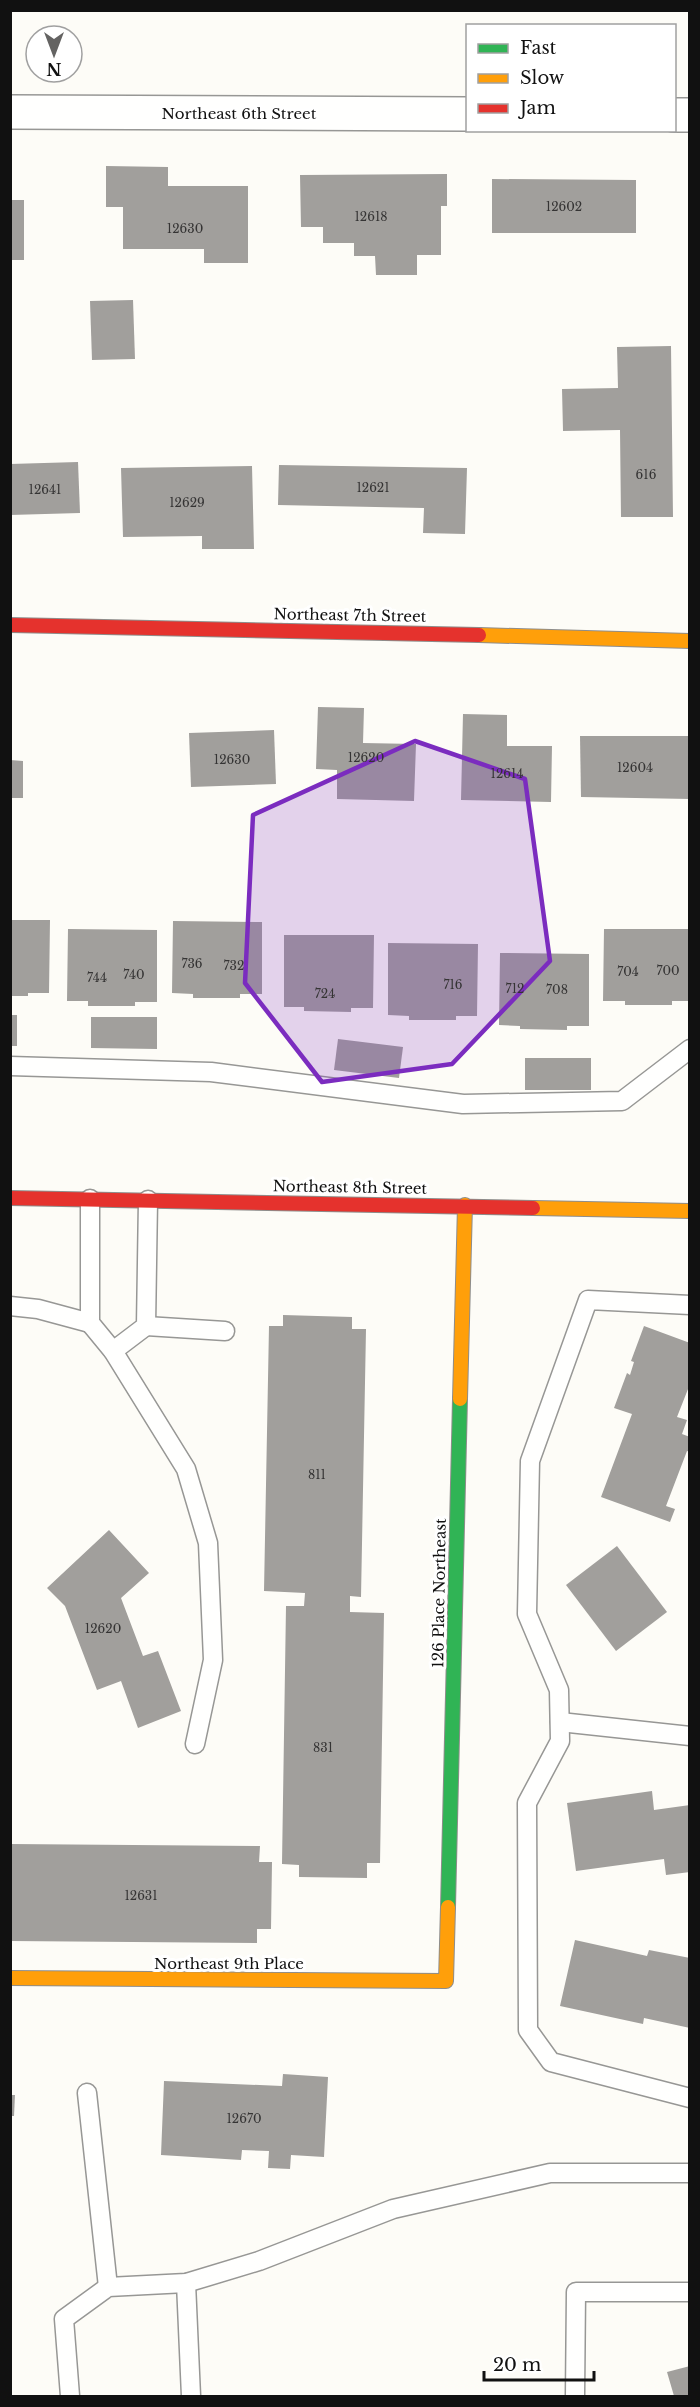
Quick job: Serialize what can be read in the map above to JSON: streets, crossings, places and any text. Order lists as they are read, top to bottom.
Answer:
{
  "streets": {
    "street": [
      "Northeast 6th Street",
      "Northeast 7th Street",
      "Northeast 8th Street",
      "126 Place Northeast",
      "Northeast 9th Place"
    ]
  },
  "crossings": [
    ["Northeast 8th Street", "126 Place Northeast"],
    ["126 Place Northeast", "Northeast 9th Place"]
  ],
  "house_numbers": [
    "12602",
    "12618",
    "12630",
    "616",
    "12621",
    "12641",
    "12629",
    "12620",
    "12630",
    "12604",
    "12614",
    "736",
    "732",
    "700",
    "704",
    "740",
    "744",
    "716",
    "712",
    "708",
    "724",
    "811",
    "12620",
    "831",
    "12631",
    "12670"
  ],
  "legend": ["Fast", "Slow", "Jam"],
  "scale_bar": "20 m",
  "north": "bottom"
}
